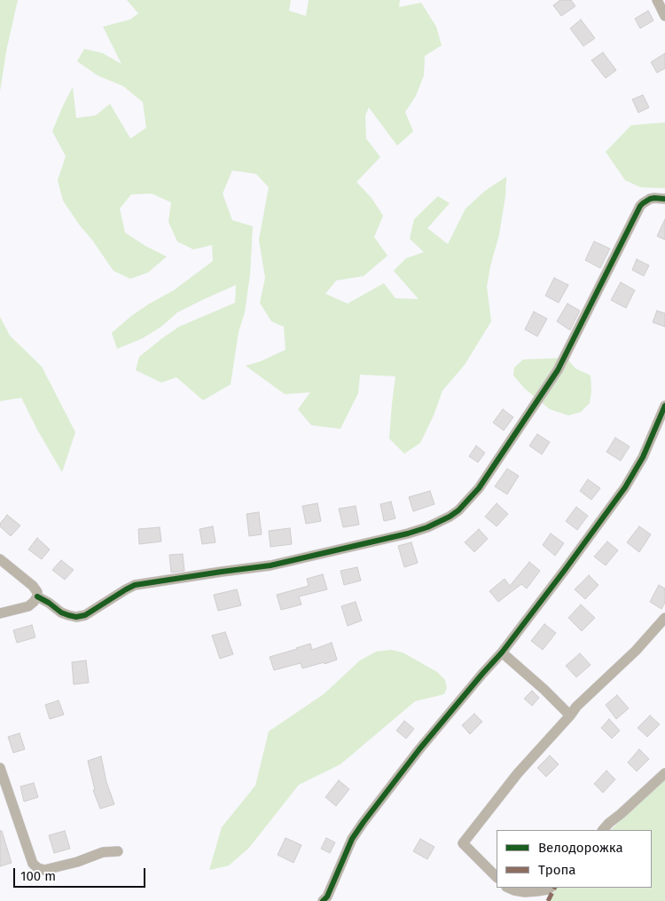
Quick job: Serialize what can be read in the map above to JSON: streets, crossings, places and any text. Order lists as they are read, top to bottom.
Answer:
{
  "legend": ["Велодорожка", "Тропа"],
  "scale_bar": "100 m"
}
